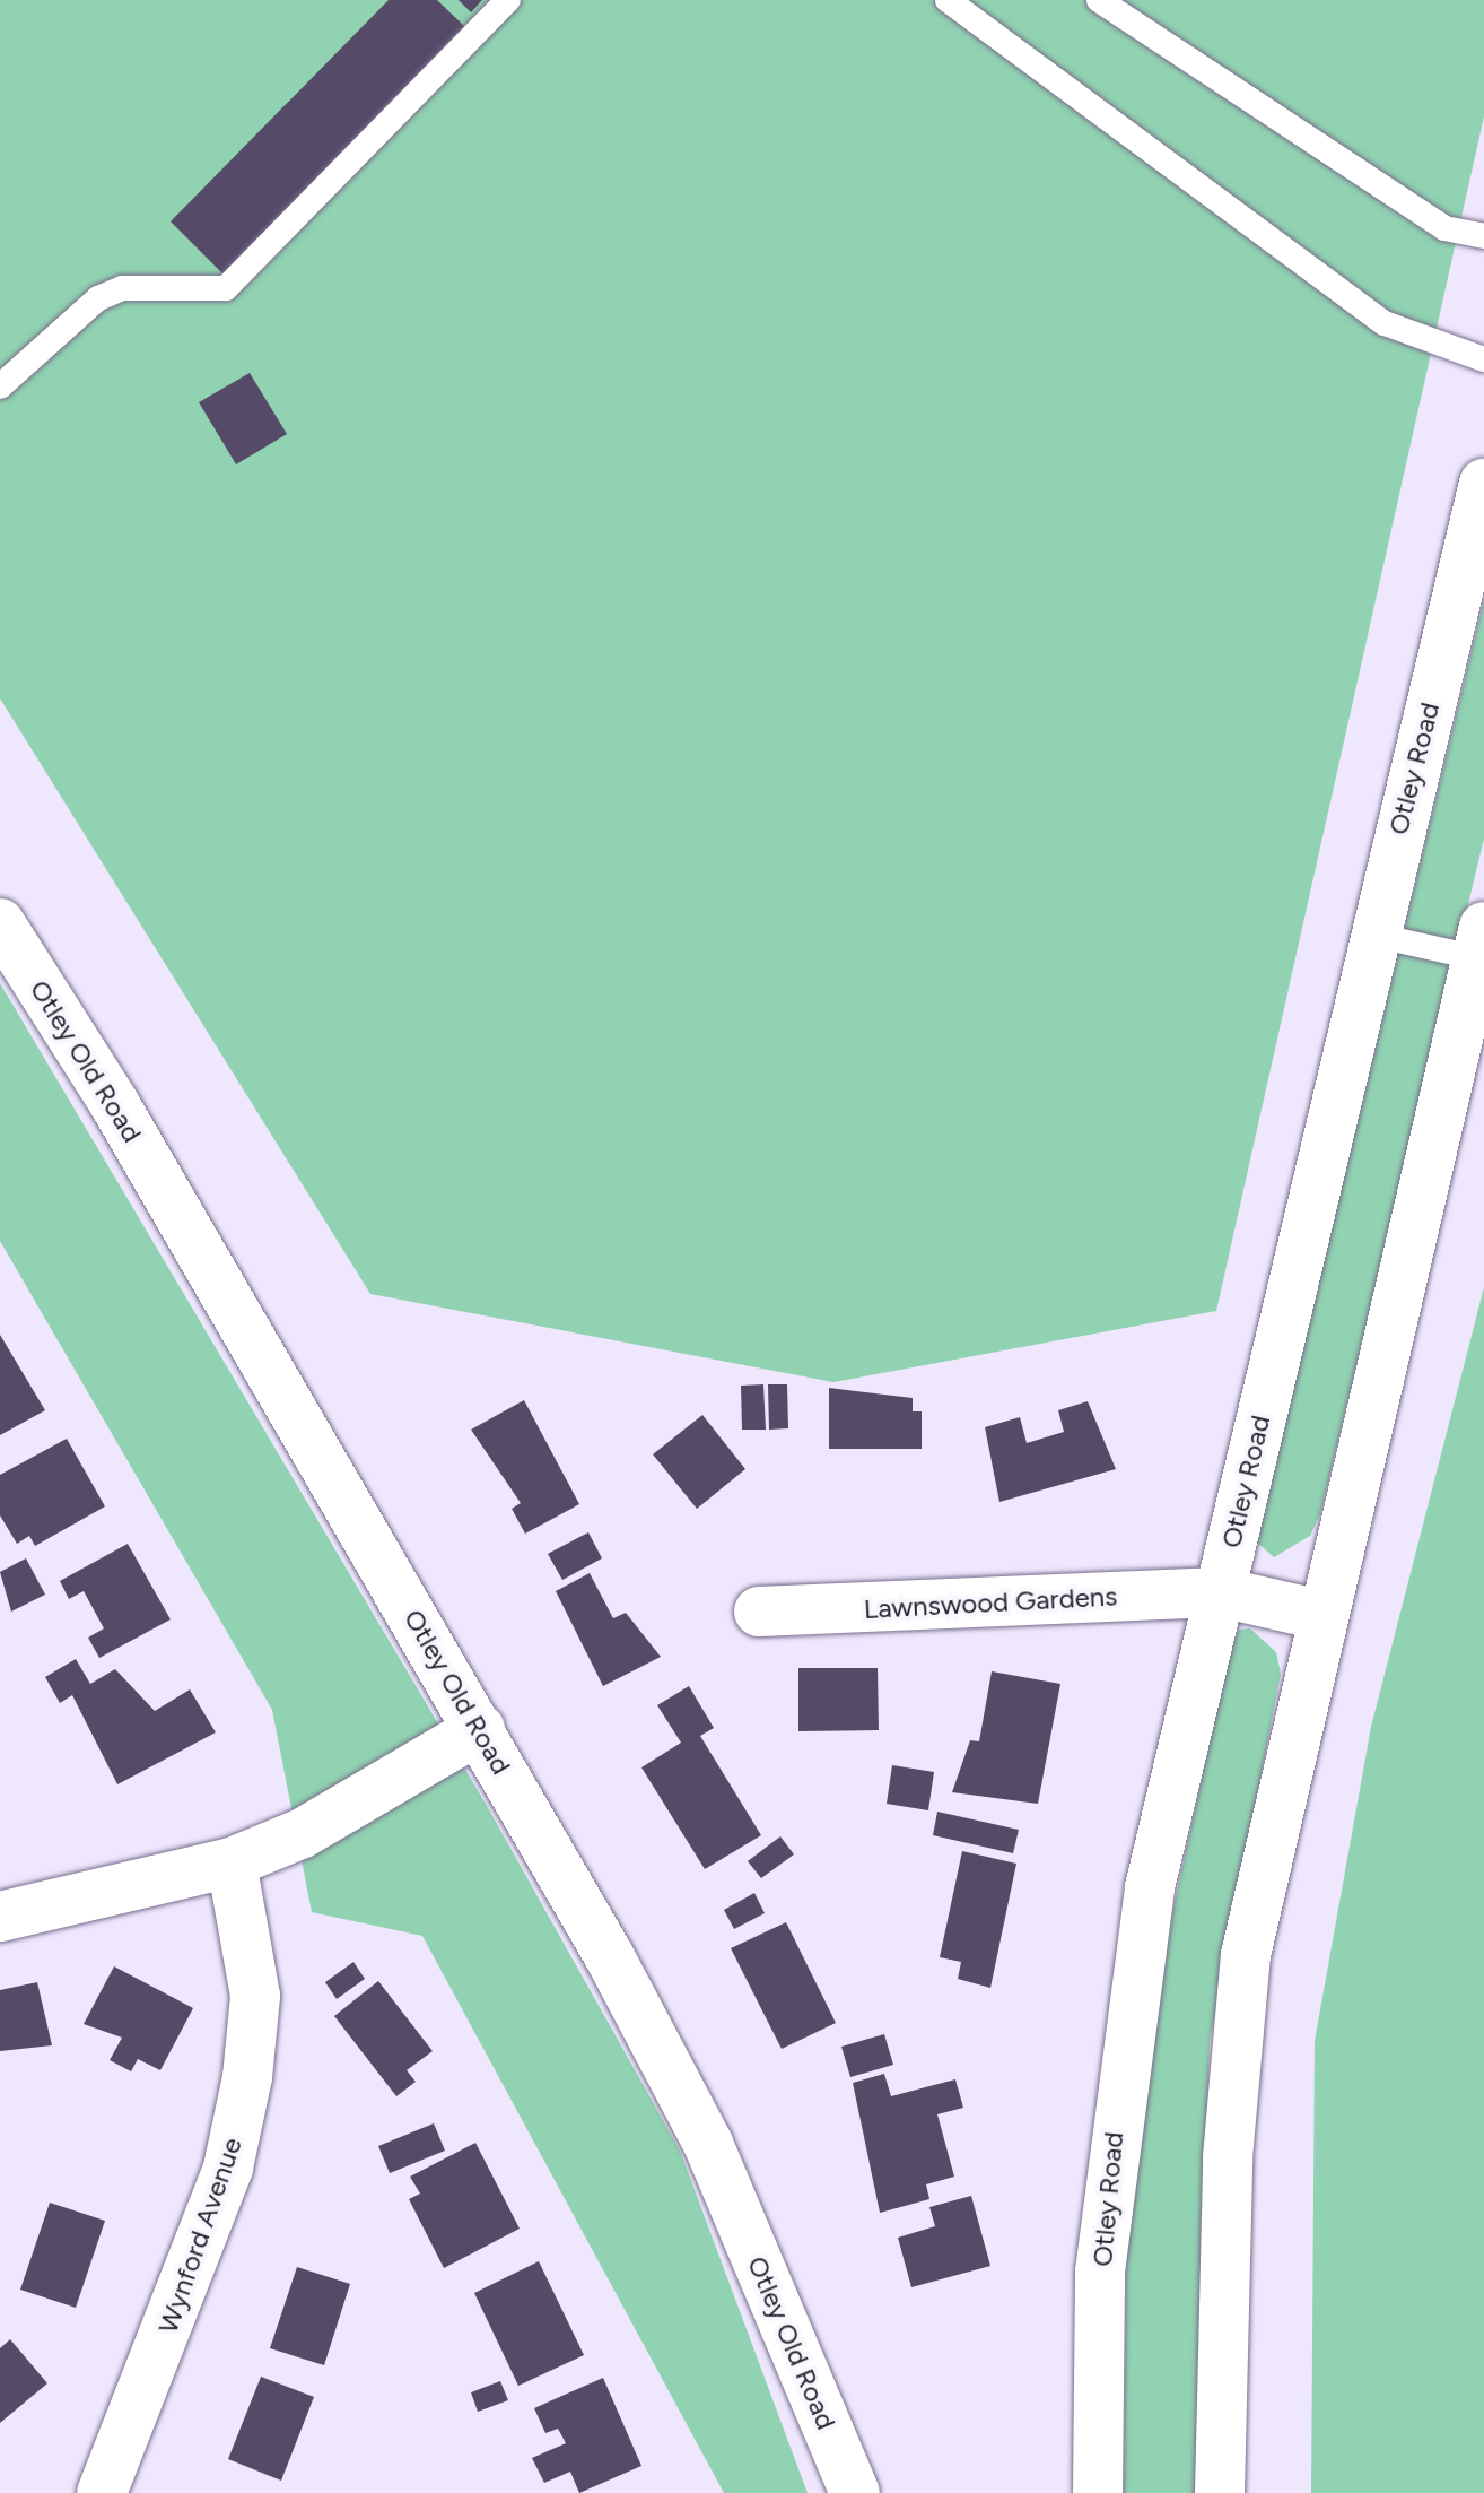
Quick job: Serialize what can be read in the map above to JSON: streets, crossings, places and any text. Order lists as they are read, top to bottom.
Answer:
{
  "streets": {
    "main road": [
      "Otley Road",
      "Otley Old Road",
      "Lawnswood Gardens",
      "Wynford Avenue"
    ]
  },
  "crossings": [
    ["Otley Road", "Lawnswood Gardens"]
  ]
}
